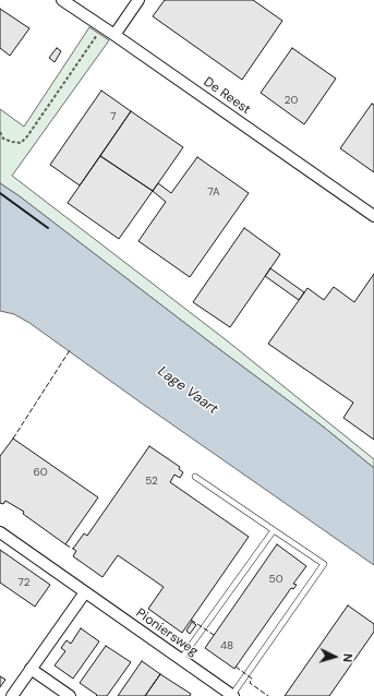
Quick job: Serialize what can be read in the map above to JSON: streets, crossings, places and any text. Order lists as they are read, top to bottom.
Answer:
{
  "streets": {
    "street": ["De Reest", "Pioniersweg"]
  },
  "water": ["Lage Vaart"],
  "house_numbers": [
    "20",
    "7",
    "7A",
    "60",
    "52",
    "50",
    "72",
    "48"
  ],
  "north": "right"
}
